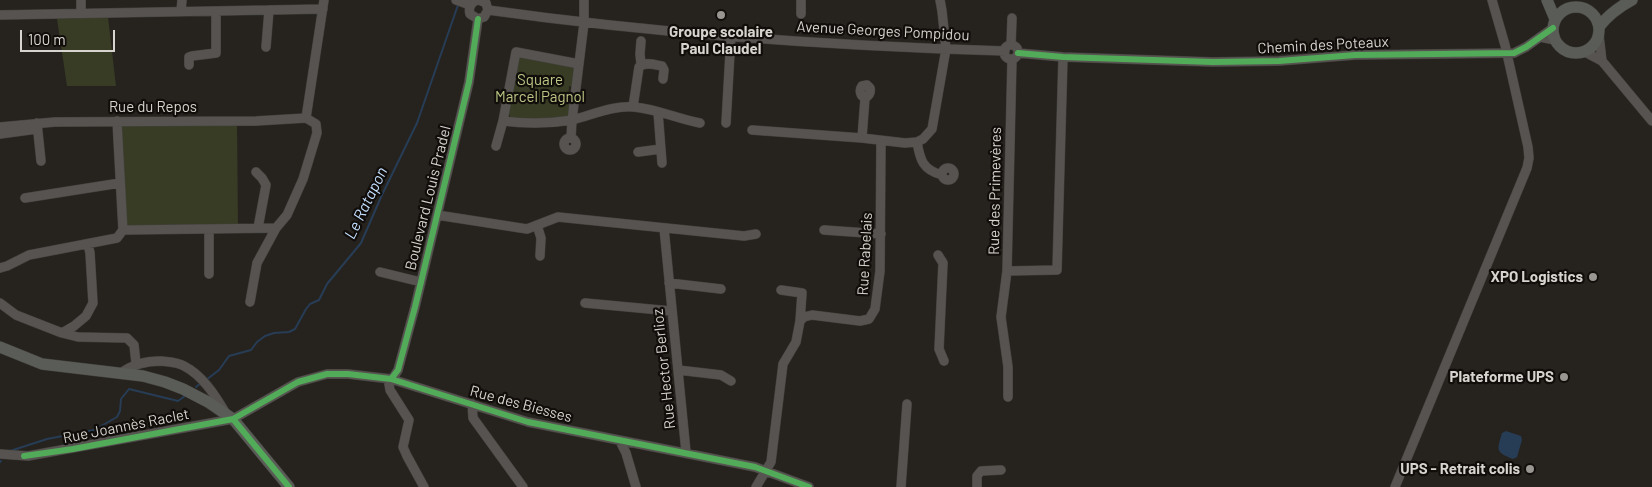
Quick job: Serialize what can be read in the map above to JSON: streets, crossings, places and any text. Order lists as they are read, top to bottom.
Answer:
{
  "streets": {
    "street": [
      "Avenue Georges Pompidou",
      "Chemin des Poteaux",
      "Rue du Repos",
      "Rue des Primevères",
      "Boulevard Louis Pradel",
      "Rue Rabelais",
      "Rue Hector Berlioz",
      "Rue des Biesses",
      "Rue Joannès Raclet"
    ]
  },
  "crossings": [
    ["Chemin des Poteaux", "Rue des Primevères"],
    ["Boulevard Louis Pradel", "Rue des Biesses"],
    ["Rue Hector Berlioz", "Rue des Biesses"],
    ["Rue des Biesses", "Rue Joannès Raclet"]
  ],
  "water": ["Le Ratapon"],
  "parks": ["Square Marcel Pagnol"],
  "places": [
    "Groupe scolaire Paul Claudel",
    "XPO Logistics",
    "Plateforme UPS",
    "UPS - Retrait colis"
  ],
  "scale_bar": "100 m"
}
